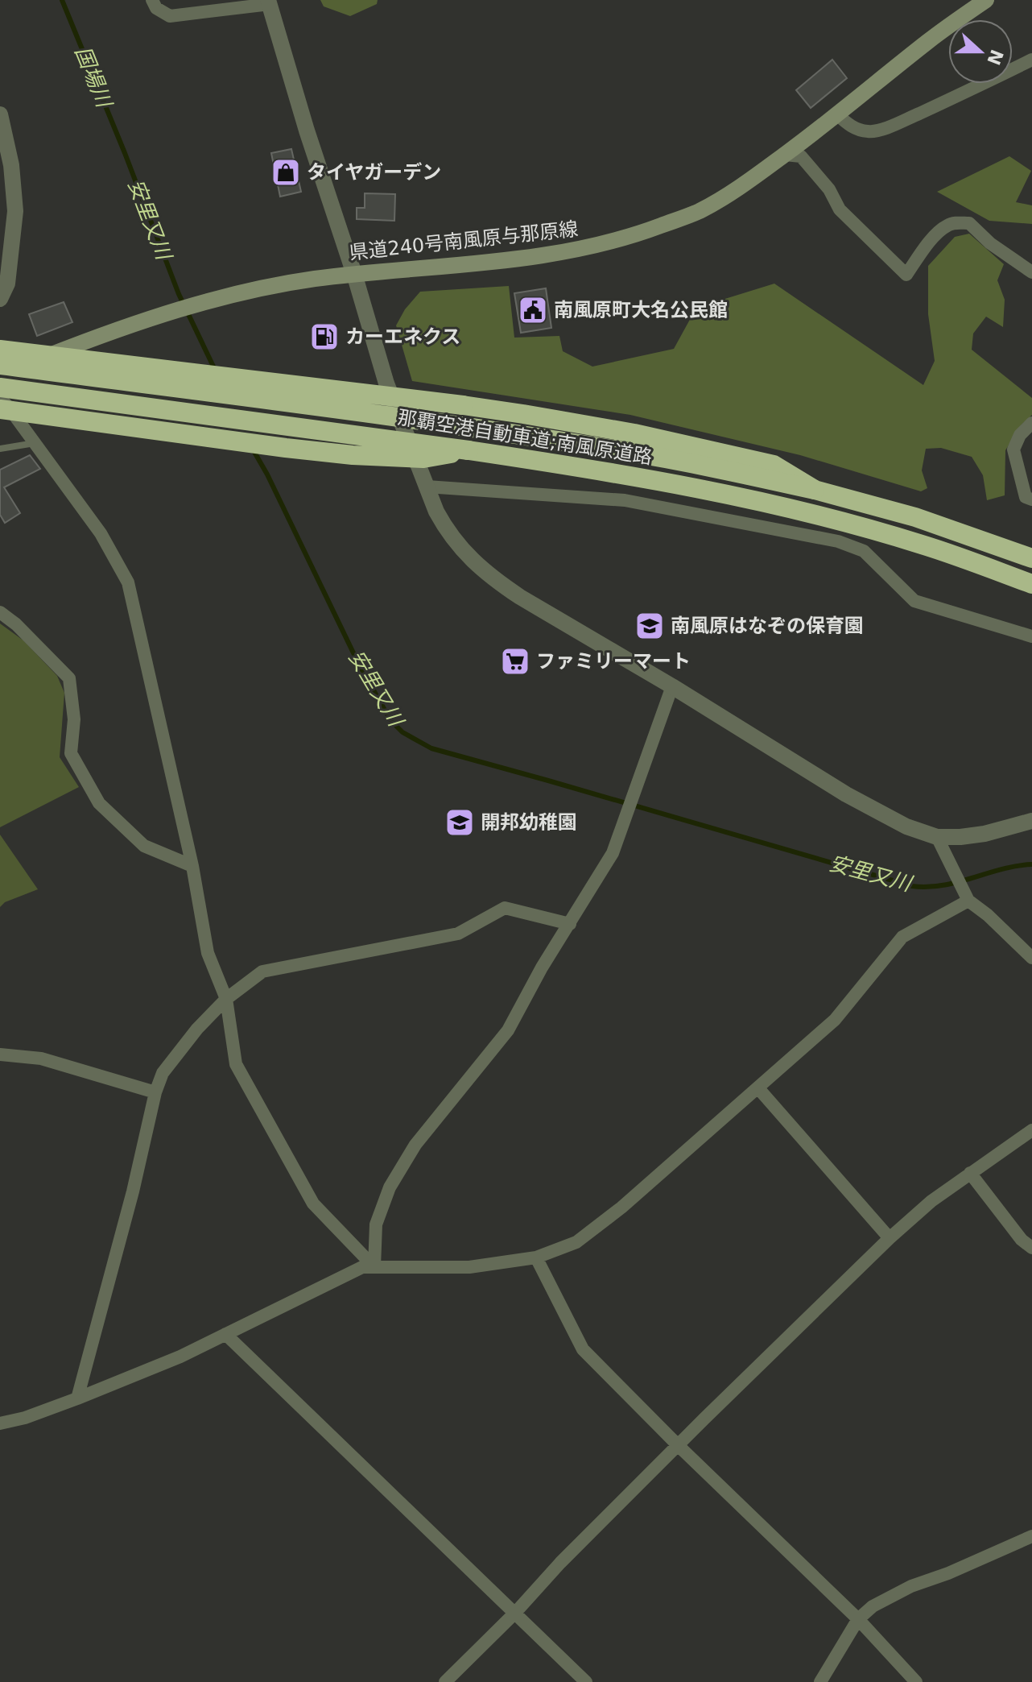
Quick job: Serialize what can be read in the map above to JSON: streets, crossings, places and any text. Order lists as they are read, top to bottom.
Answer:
{
  "streets": {
    "highway": ["那覇空港自動車道;南風原道路"],
    "main road": ["県道240号南風原与那原線"]
  },
  "water": ["国場川", "安里又川"],
  "places": {
    "shop": ["タイヤガーデン"],
    "public building": ["南風原町大名公民館"],
    "fuel station": ["カーエネクス"],
    "school or university": ["南風原はなぞの保育園", "開邦幼稚園"],
    "supermarket": ["ファミリーマート"]
  },
  "north": "right"
}
